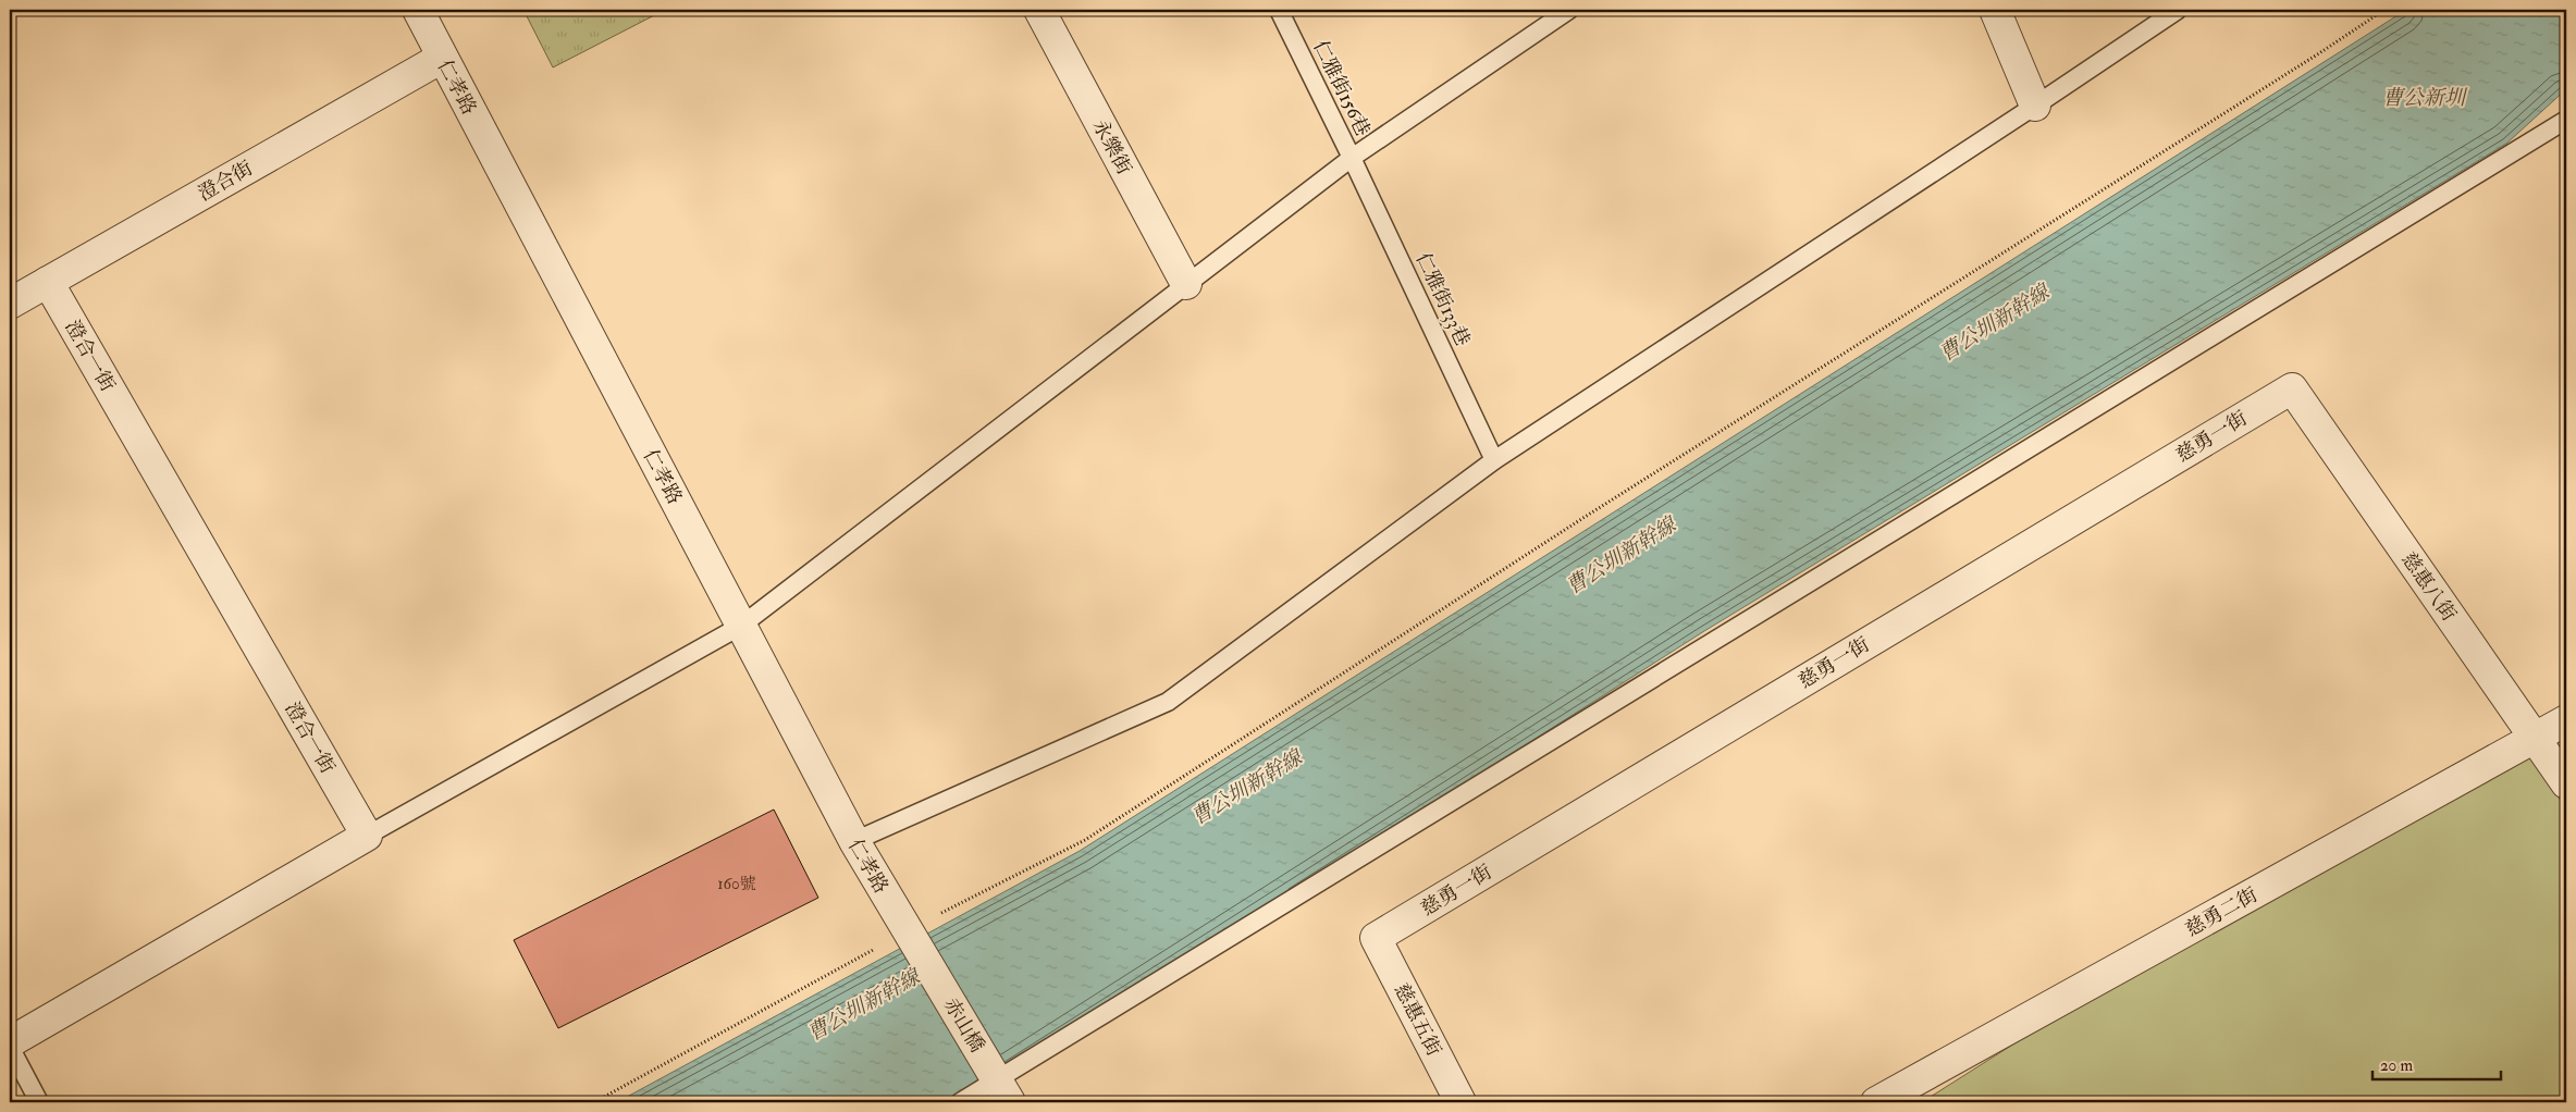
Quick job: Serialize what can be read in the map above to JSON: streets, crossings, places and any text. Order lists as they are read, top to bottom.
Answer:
{
  "streets": {
    "street": [
      "仁孝路",
      "永樂街",
      "澄合街",
      "澄合一街",
      "慈勇一街",
      "慈惠八街",
      "慈勇二街",
      "慈惠五街",
      "赤山橋"
    ],
    "lane": ["仁雅街156巷", "仁雅街133巷"]
  },
  "crossings": [
    ["仁孝路", "澄合街"],
    ["仁孝路", "赤山橋"],
    ["仁雅街156巷", "仁雅街133巷"],
    ["澄合街", "澄合一街"],
    ["慈勇一街", "慈惠八街"],
    ["慈勇一街", "慈惠五街"],
    ["慈惠八街", "慈勇二街"]
  ],
  "water": ["曹公新圳", "曹公圳新幹線"],
  "house_numbers": ["160號"],
  "scale_bar": "20 m"
}
